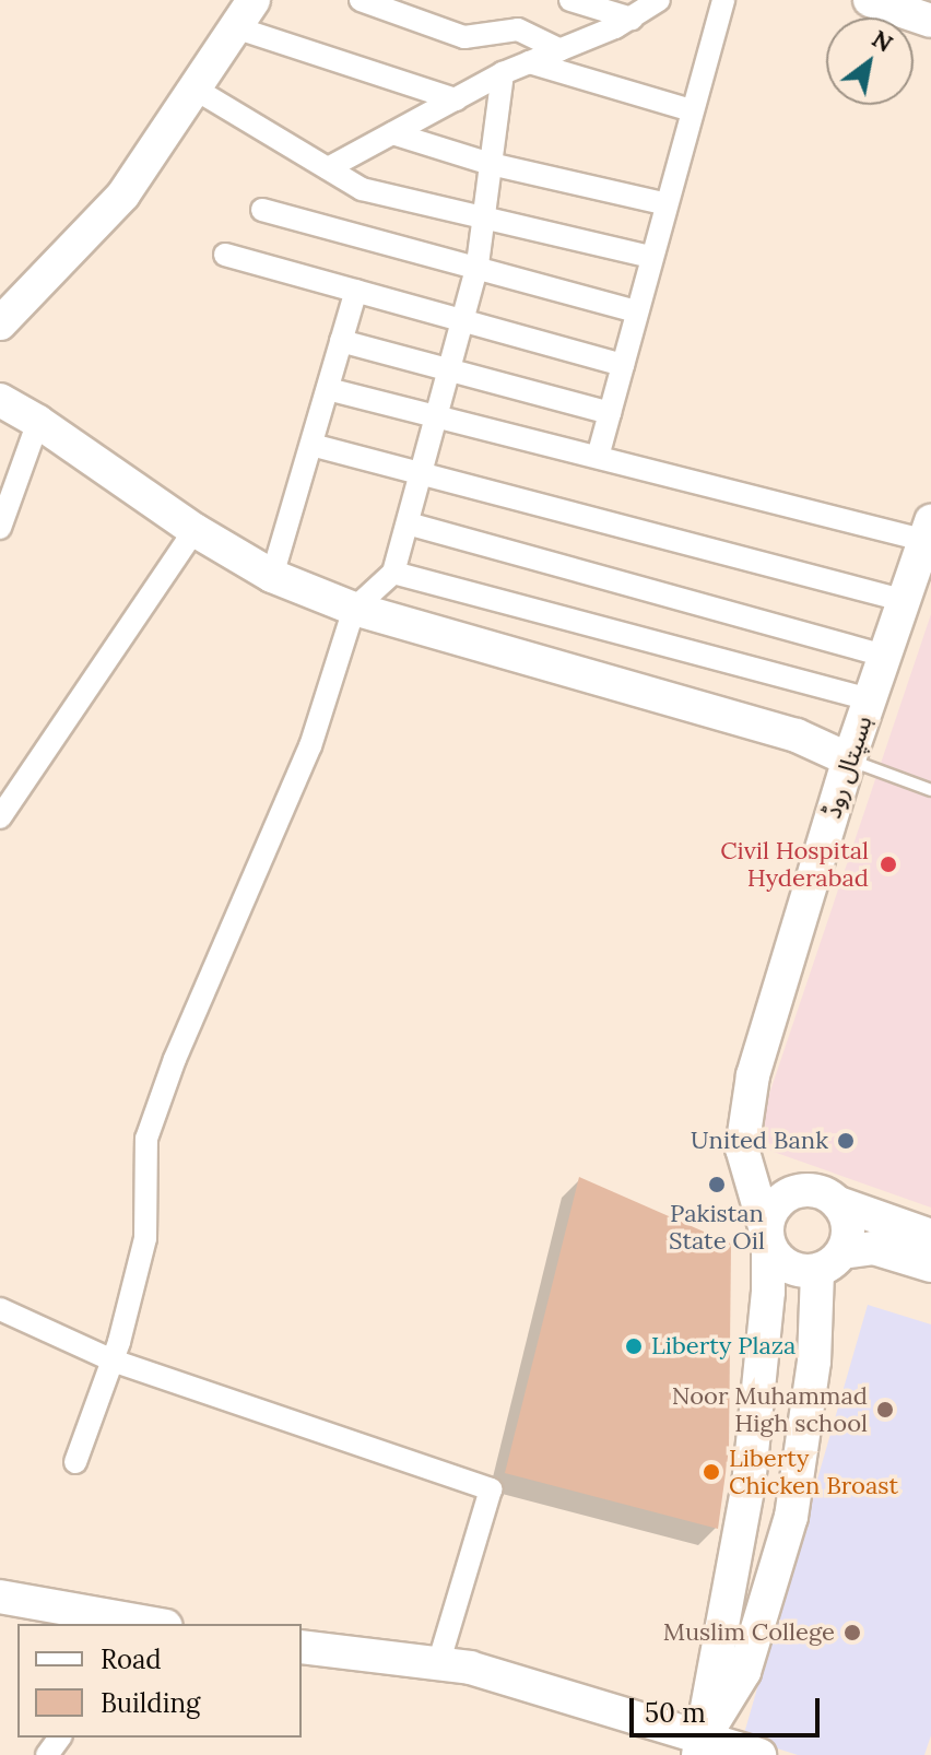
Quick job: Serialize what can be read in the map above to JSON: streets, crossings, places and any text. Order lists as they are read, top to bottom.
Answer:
{
  "streets": {
    "street": ["ہسپتال روڈ"]
  },
  "places": [
    "Civil Hospital Hyderabad",
    "United Bank",
    "Pakistan State Oil",
    "Liberty Plaza",
    "Noor Muhammad High school",
    "Liberty Chicken Broast",
    "Muslim College"
  ],
  "legend": ["Road", "Building"],
  "scale_bar": "50 m",
  "north": "top right"
}
